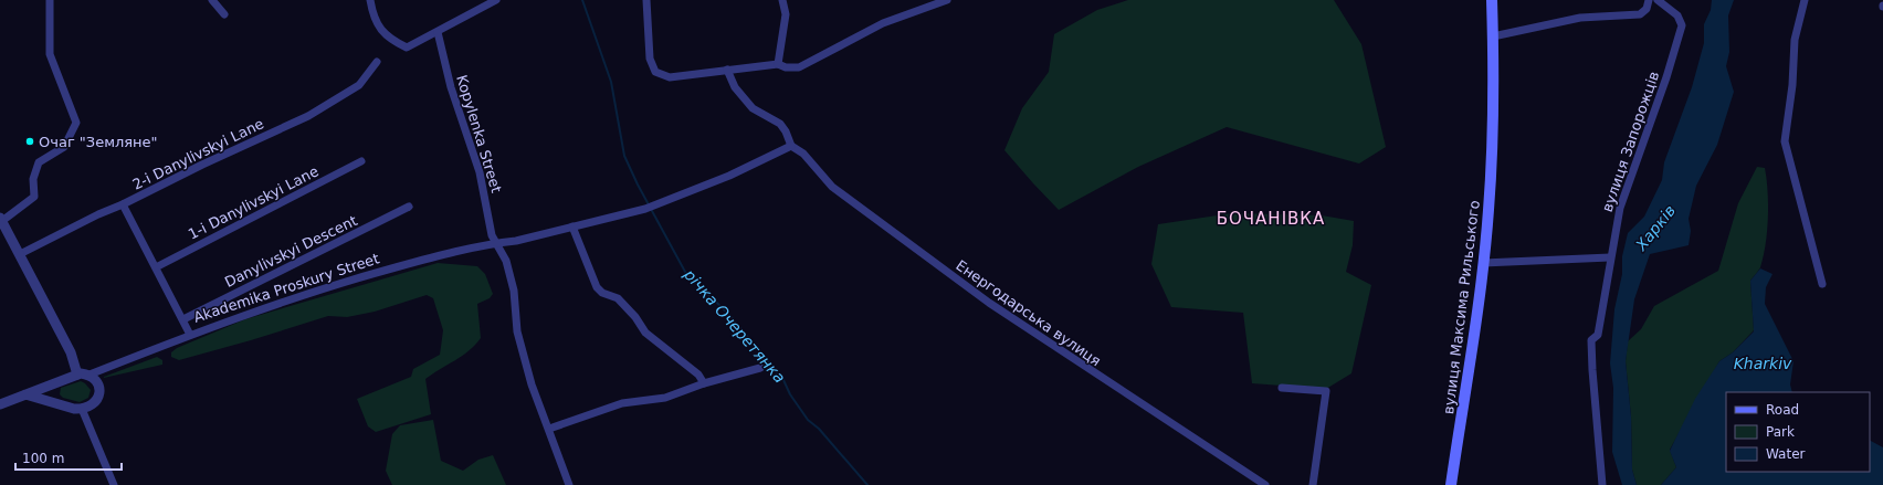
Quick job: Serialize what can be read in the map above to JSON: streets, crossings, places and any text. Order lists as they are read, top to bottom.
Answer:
{
  "streets": {
    "main road": ["вулиця Максима Рильського"],
    "street": [
      "Kopylenka Street",
      "вулиця Запорожців",
      "2-i Danylivskyi Lane",
      "1-i Danylivskyi Lane",
      "Danylivskyi Descent",
      "Akademika Proskury Street",
      "Енергодарська вулиця"
    ]
  },
  "crossings": [
    ["Kopylenka Street", "Akademika Proskury Street"]
  ],
  "districts": ["БОЧАНІВКА"],
  "water": ["Харків", "річка Очеретянка", "Kharkiv"],
  "places": ["Очаг \"Земляне\""],
  "legend": ["Road", "Park", "Water"],
  "scale_bar": "100 m"
}
